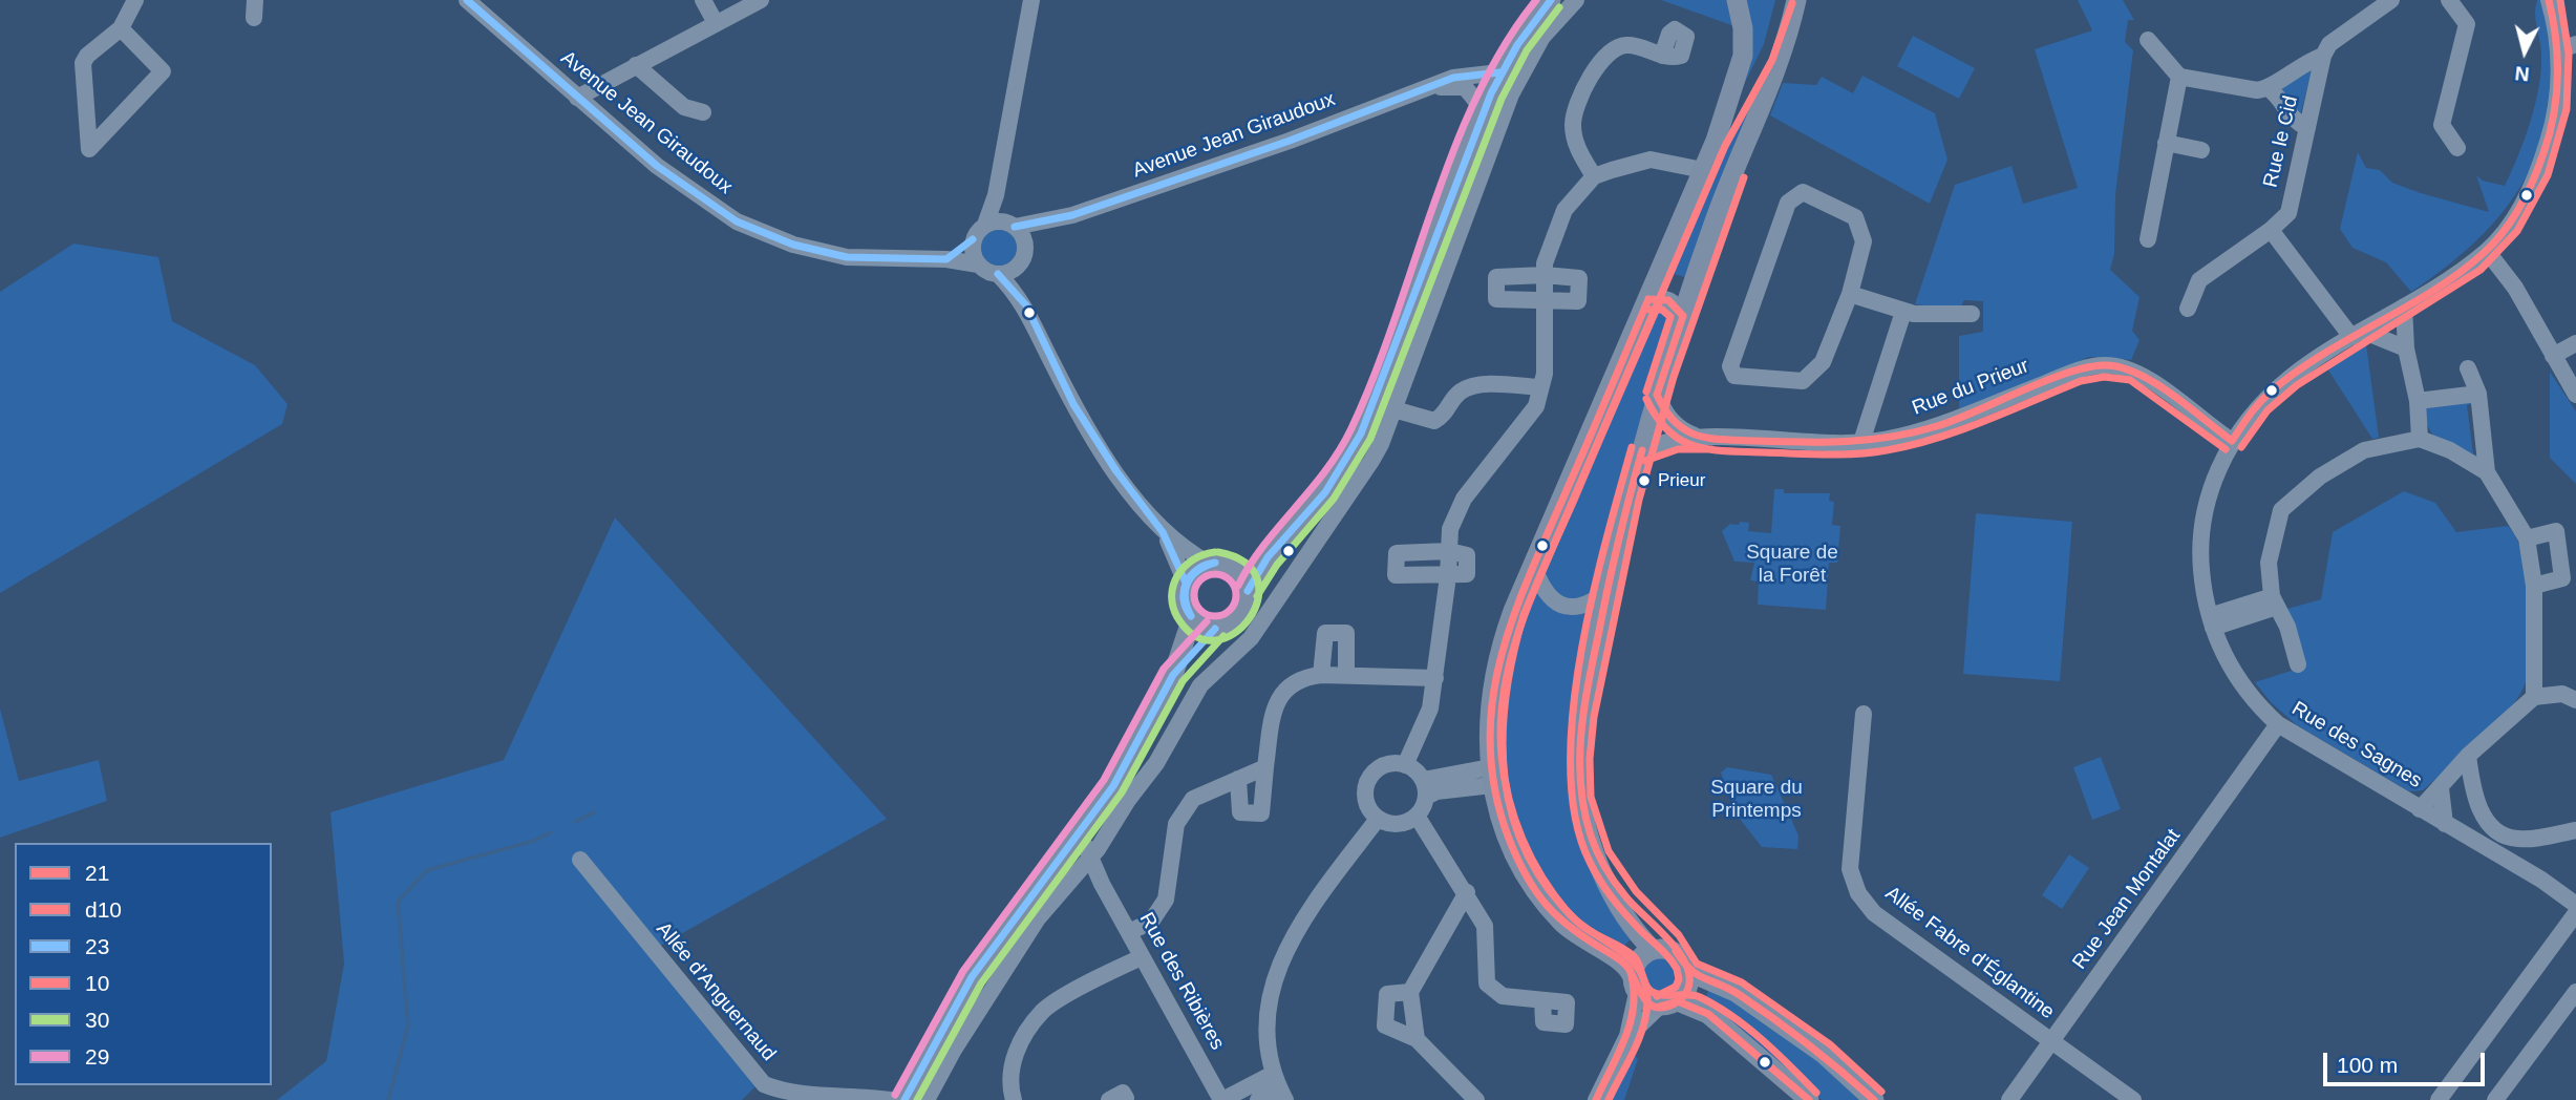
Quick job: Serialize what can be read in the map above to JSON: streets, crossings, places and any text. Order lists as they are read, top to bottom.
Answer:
{
  "streets": {
    "street": [
      "Avenue Jean Giraudoux",
      "Rue le Cid",
      "Rue du Prieur",
      "Rue des Sagnes",
      "Rue Jean Montalat",
      "Allée Fabre d'Églantine",
      "Rue des Ribières",
      "Allée d'Anguernaud"
    ]
  },
  "crossings": [
    ["Rue du Prieur", "Rue des Sagnes"],
    ["Rue des Sagnes", "Rue Jean Montalat"]
  ],
  "parks": ["Square de la Forêt", "Square du Printemps"],
  "places": ["Prieur"],
  "lines": [
    "transit line 21",
    "transit line d10",
    "transit line 23",
    "transit line 29",
    "transit line 10",
    "transit line 30"
  ],
  "legend": [
    "21",
    "d10",
    "23",
    "10",
    "30",
    "29"
  ],
  "scale_bar": "100 m",
  "north": "bottom"
}
